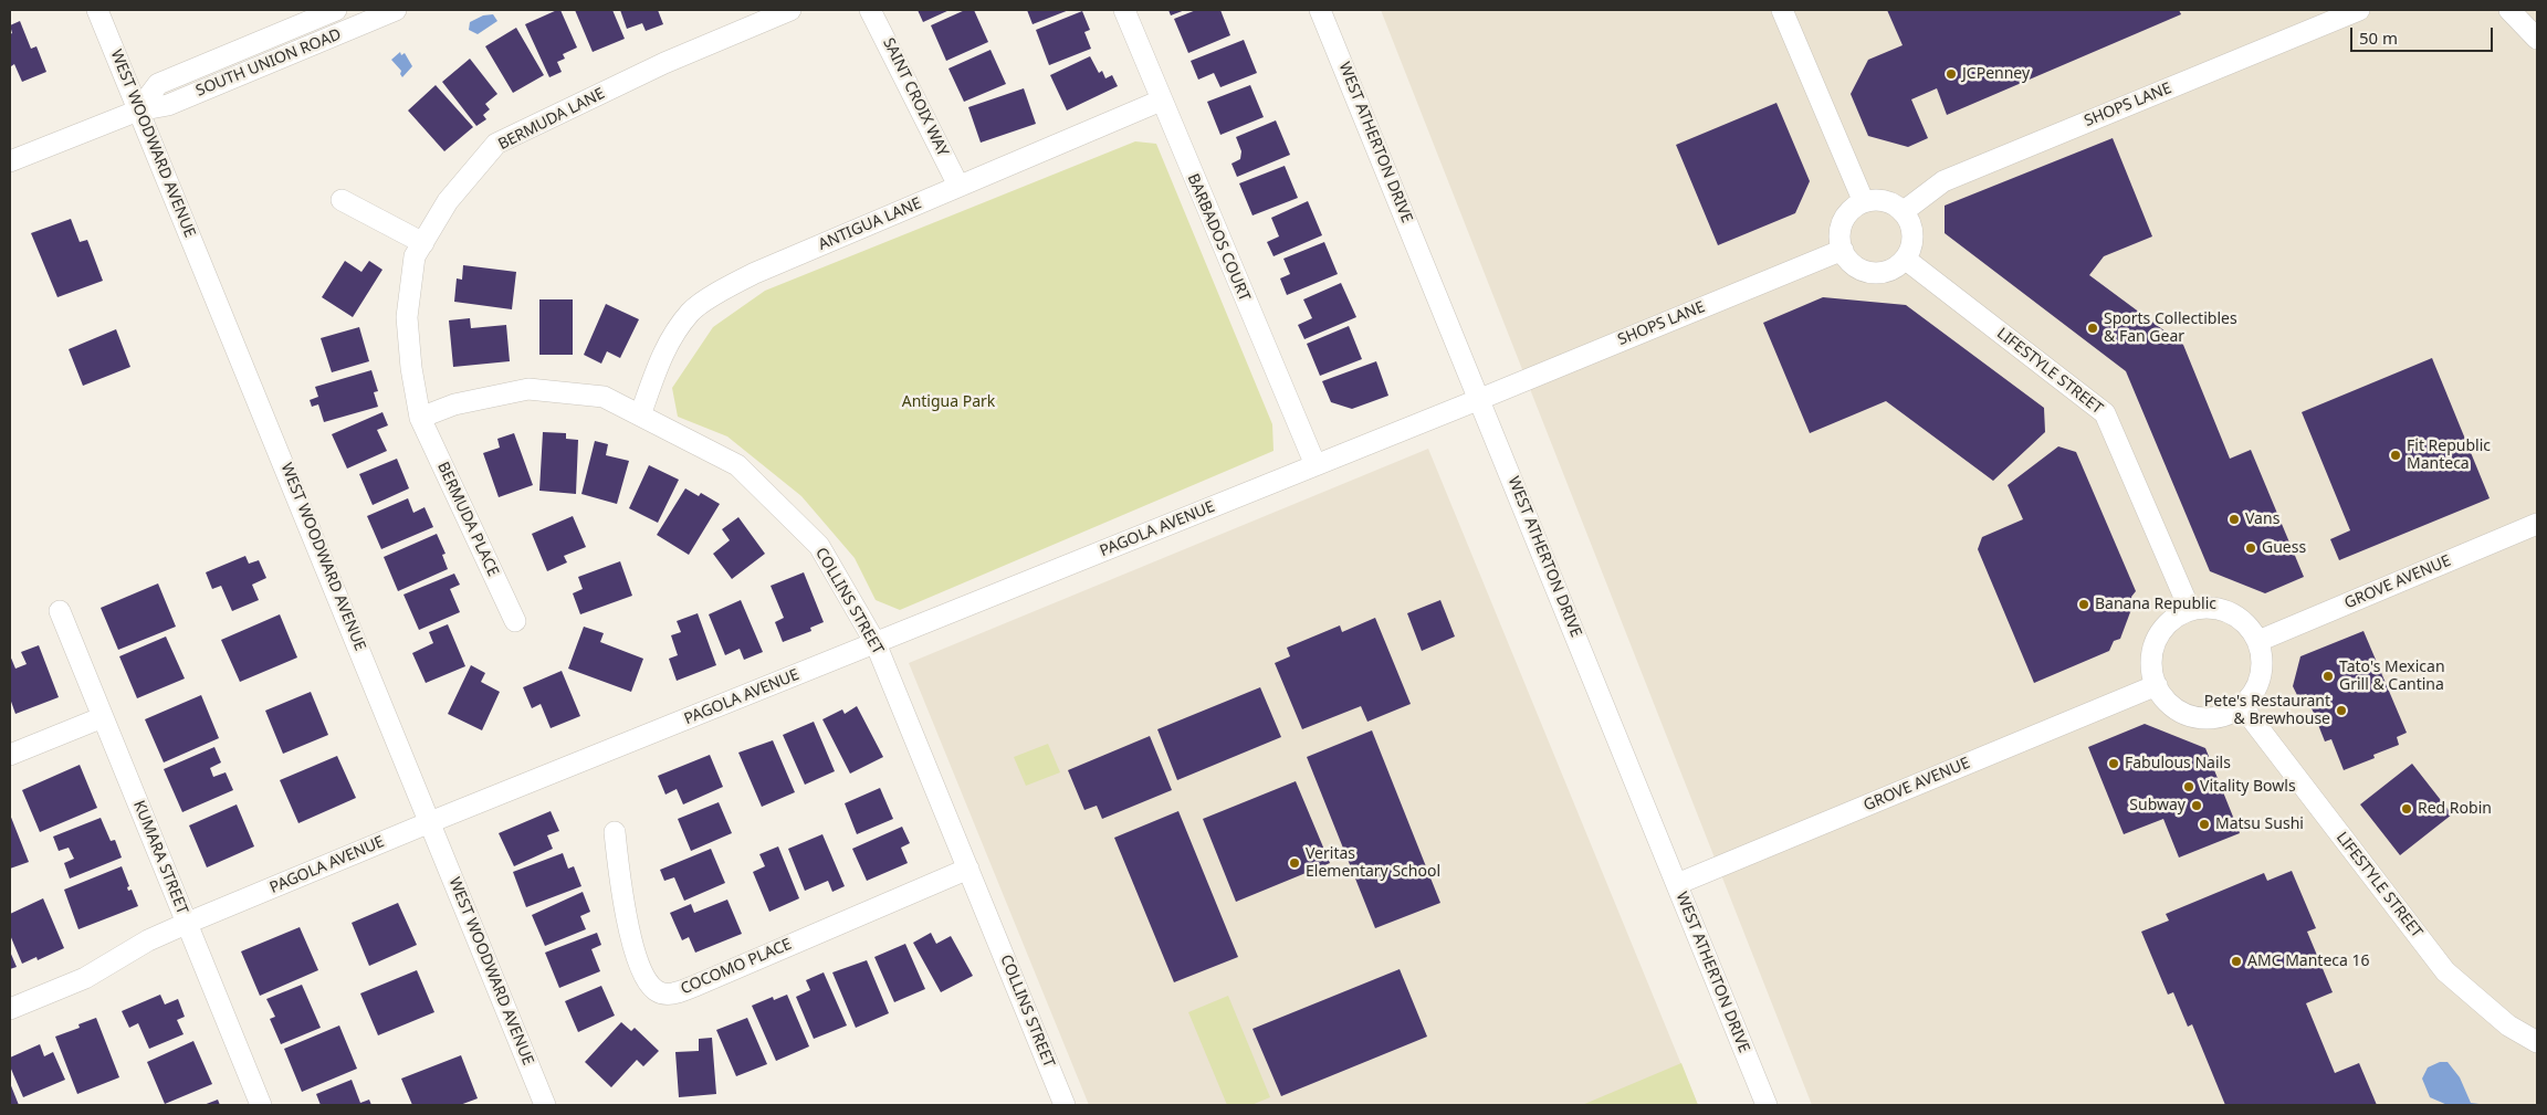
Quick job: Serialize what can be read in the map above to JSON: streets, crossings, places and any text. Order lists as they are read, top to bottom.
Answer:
{
  "streets": {
    "street": [
      "SOUTH UNION ROAD",
      "SAINT CROIX WAY",
      "SHOPS LANE",
      "BERMUDA LANE",
      "WEST ATHERTON DRIVE",
      "WEST WOODWARD AVENUE",
      "ANTIGUA LANE",
      "BARBADOS COURT",
      "LIFESTYLE STREET",
      "BERMUDA PLACE",
      "PAGOLA AVENUE",
      "GROVE AVENUE",
      "COLLINS STREET",
      "KUMARA STREET",
      "COCOMO PLACE"
    ]
  },
  "crossings": [
    ["SOUTH UNION ROAD", "WEST WOODWARD AVENUE"],
    ["SAINT CROIX WAY", "ANTIGUA LANE"],
    ["SHOPS LANE", "WEST ATHERTON DRIVE"],
    ["SHOPS LANE", "LIFESTYLE STREET"],
    ["SHOPS LANE", "PAGOLA AVENUE"],
    ["BERMUDA LANE", "BERMUDA PLACE"],
    ["BERMUDA LANE", "COLLINS STREET"],
    ["WEST ATHERTON DRIVE", "PAGOLA AVENUE"],
    ["WEST ATHERTON DRIVE", "GROVE AVENUE"],
    ["WEST WOODWARD AVENUE", "PAGOLA AVENUE"],
    ["ANTIGUA LANE", "BARBADOS COURT"],
    ["ANTIGUA LANE", "COLLINS STREET"],
    ["BARBADOS COURT", "PAGOLA AVENUE"],
    ["LIFESTYLE STREET", "GROVE AVENUE"],
    ["BERMUDA PLACE", "COLLINS STREET"],
    ["PAGOLA AVENUE", "COLLINS STREET"],
    ["PAGOLA AVENUE", "KUMARA STREET"],
    ["COLLINS STREET", "COCOMO PLACE"]
  ],
  "parks": ["Antigua Park"],
  "places": [
    "JCPenney",
    "Sports Collectibles & Fan Gear",
    "Fit Republic Manteca",
    "Vans",
    "Guess",
    "Banana Republic",
    "Tato's Mexican Grill & Cantina",
    "Pete's Restaurant & Brewhouse",
    "Fabulous Nails",
    "Vitality Bowls",
    "Subway",
    "Red Robin",
    "Matsu Sushi",
    "Veritas Elementary School",
    "AMC Manteca 16"
  ],
  "scale_bar": "50 m"
}
